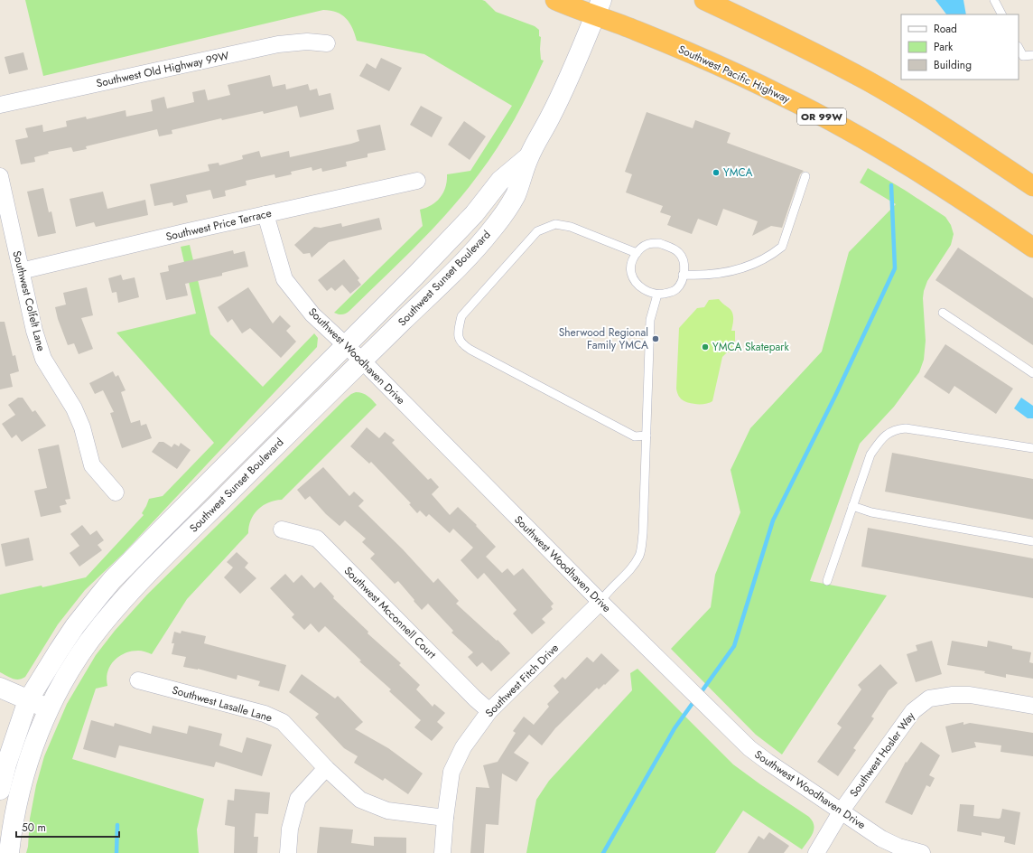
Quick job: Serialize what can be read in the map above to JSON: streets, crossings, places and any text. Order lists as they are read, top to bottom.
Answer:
{
  "streets": {
    "highway": ["Southwest Pacific Highway", "OR 99W"],
    "main road": ["Southwest Sunset Boulevard"],
    "street": [
      "Southwest Old Highway 99W",
      "Southwest Price Terrace",
      "Southwest Colfelt Lane",
      "Southwest Woodhaven Drive",
      "Southwest Mcconnell Court",
      "Southwest Fitch Drive",
      "Southwest Lasalle Lane",
      "Southwest Hosler Way"
    ]
  },
  "crossings": [
    ["Southwest Pacific Highway", "Southwest Sunset Boulevard"],
    ["Southwest Price Terrace", "Southwest Colfelt Lane"],
    ["Southwest Price Terrace", "Southwest Woodhaven Drive"],
    ["Southwest Sunset Boulevard", "Southwest Woodhaven Drive"],
    ["Southwest Woodhaven Drive", "Southwest Fitch Drive"],
    ["Southwest Woodhaven Drive", "Southwest Hosler Way"],
    ["Southwest Mcconnell Court", "Southwest Fitch Drive"],
    ["Southwest Fitch Drive", "Southwest Lasalle Lane"]
  ],
  "places": ["YMCA", "Sherwood Regional Family YMCA", "YMCA Skatepark"],
  "legend": ["Road", "Park", "Building"],
  "scale_bar": "50 m"
}
